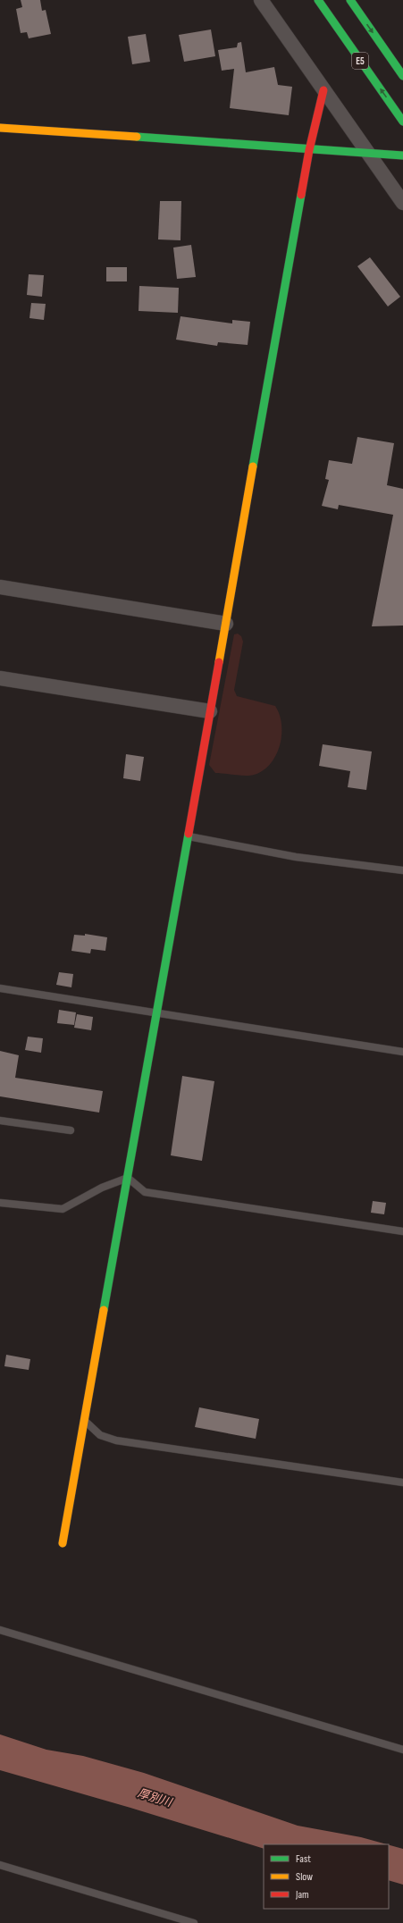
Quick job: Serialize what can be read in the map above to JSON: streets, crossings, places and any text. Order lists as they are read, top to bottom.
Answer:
{
  "streets": {
    "main road": ["E5"]
  },
  "water": ["厚別川"],
  "legend": ["Fast", "Slow", "Jam"]
}
